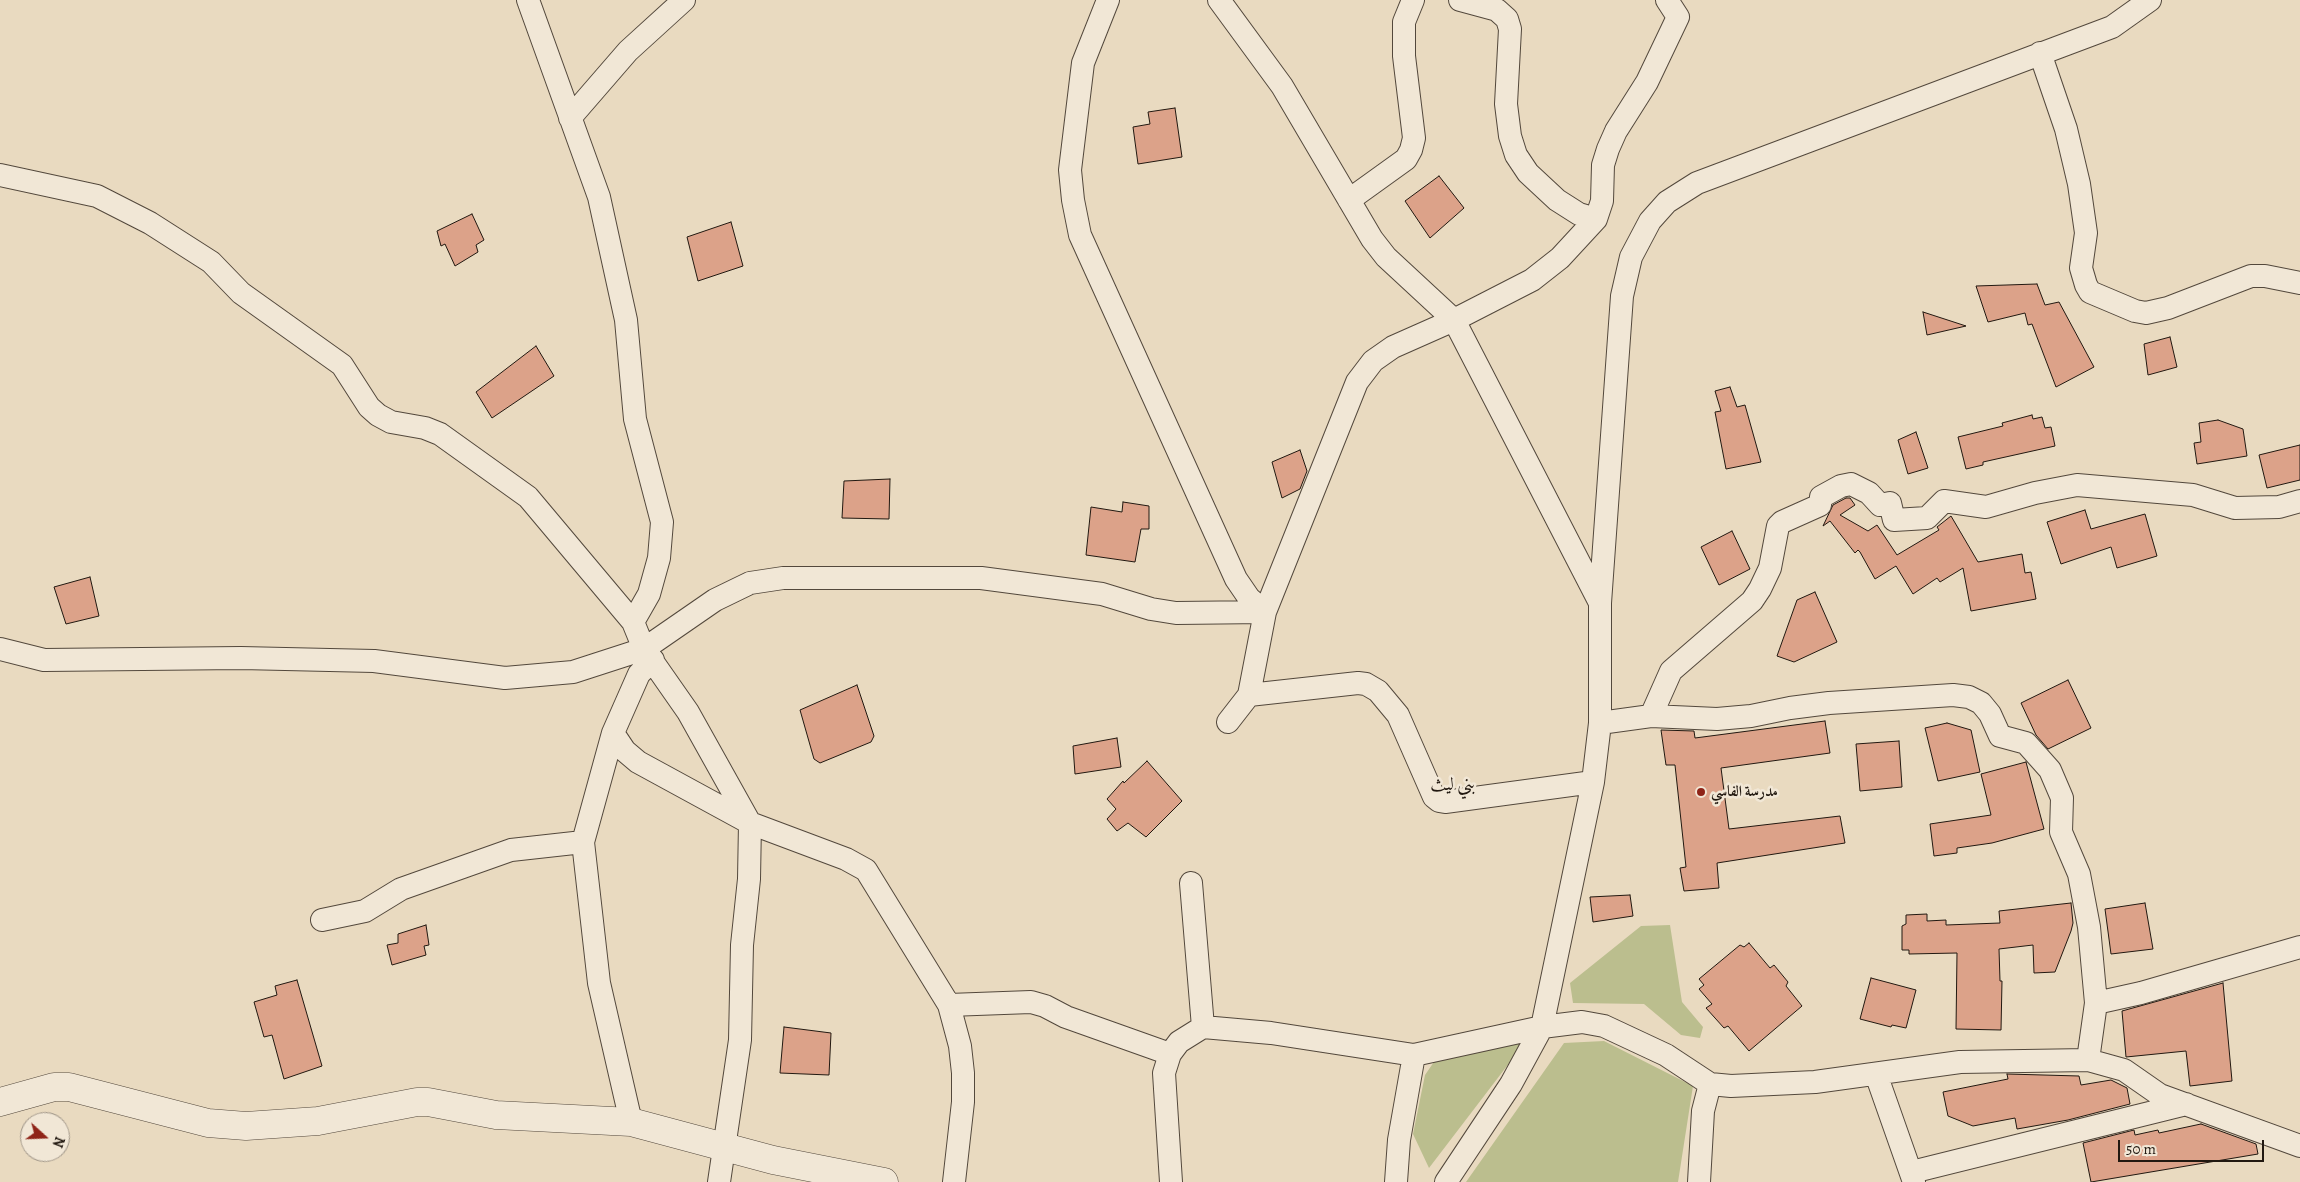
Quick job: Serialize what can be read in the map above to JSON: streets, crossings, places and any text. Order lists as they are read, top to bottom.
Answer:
{
  "districts": ["بني ليث"],
  "places": ["مدرسة الفاسي"],
  "scale_bar": "50 m",
  "north": "right"
}
